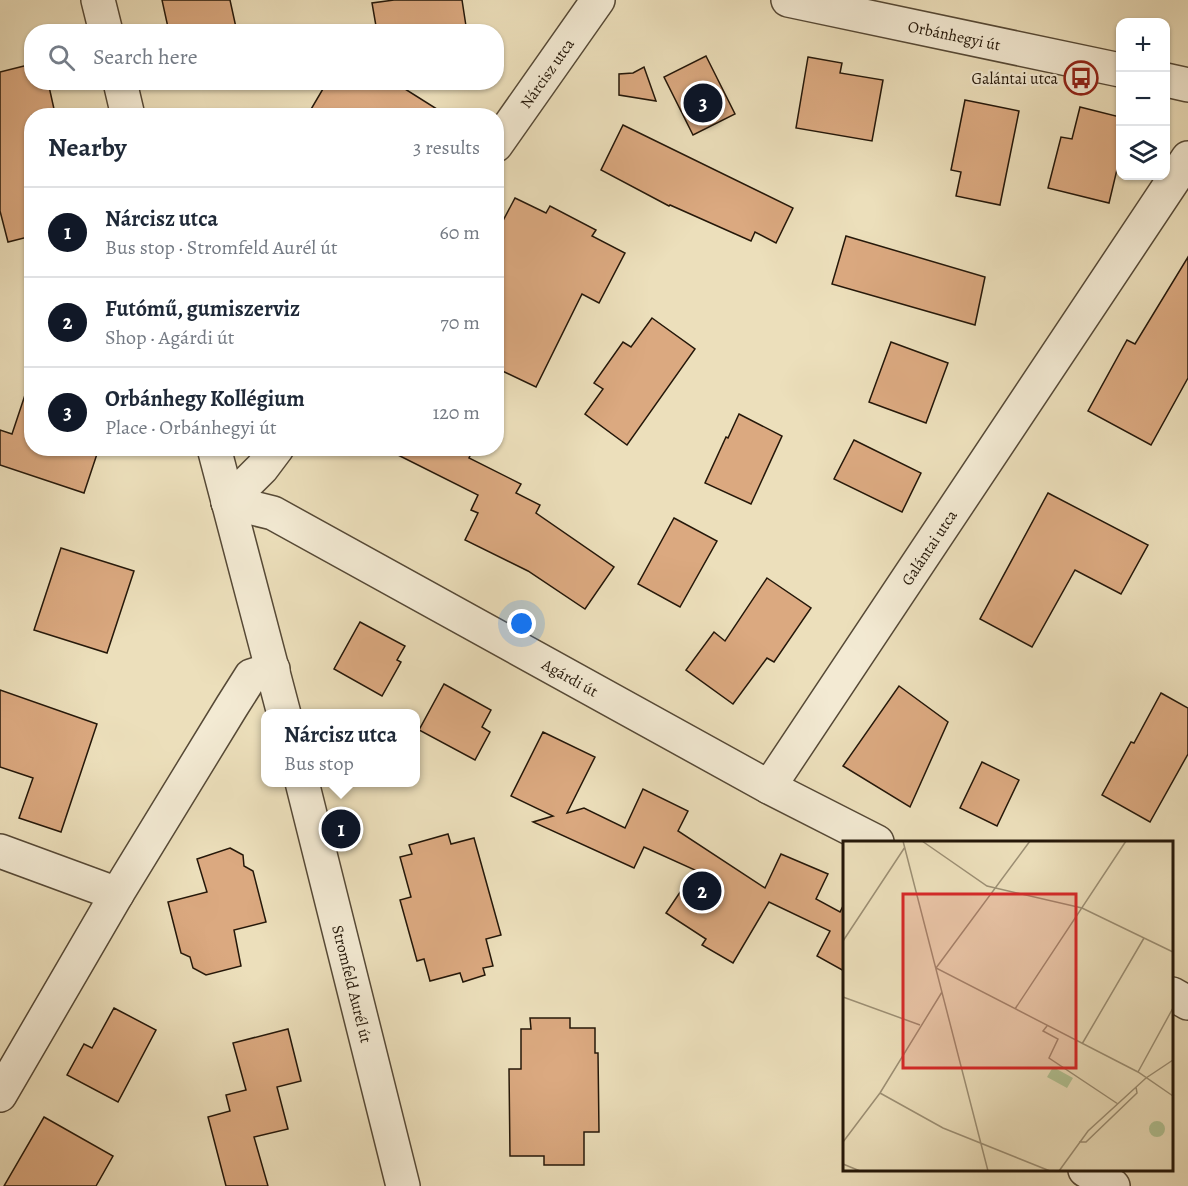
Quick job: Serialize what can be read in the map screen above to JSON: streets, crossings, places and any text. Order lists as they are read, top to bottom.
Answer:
{
  "streets": {
    "street": [
      "Orbánhegyi út",
      "Nárcisz utca",
      "Galántai utca",
      "Agárdi út",
      "Stromfeld Aurél út"
    ]
  },
  "crossings": [
    ["Galántai utca", "Agárdi út"]
  ],
  "places": {
    "bus stop": ["Galántai utca"]
  },
  "page": {
    "map_buttons": ["+", "−"],
    "search": "Search here",
    "pins": ["3", "1", "2"],
    "heading": ["Nearby", "3 results"],
    "list": [
      {
        "mark": "1",
        "name": "Nárcisz utca",
        "note": "Bus stop · Stromfeld Aurél út",
        "value": "60 m"
      },
      {
        "mark": "2",
        "name": "Futómű, gumiszerviz",
        "note": "Shop · Agárdi út",
        "value": "70 m"
      },
      {
        "mark": "3",
        "name": "Orbánhegy Kollégium",
        "note": "Place · Orbánhegyi út",
        "value": "120 m"
      }
    ],
    "popup": ["Nárcisz utca", "Bus stop"]
  }
}
